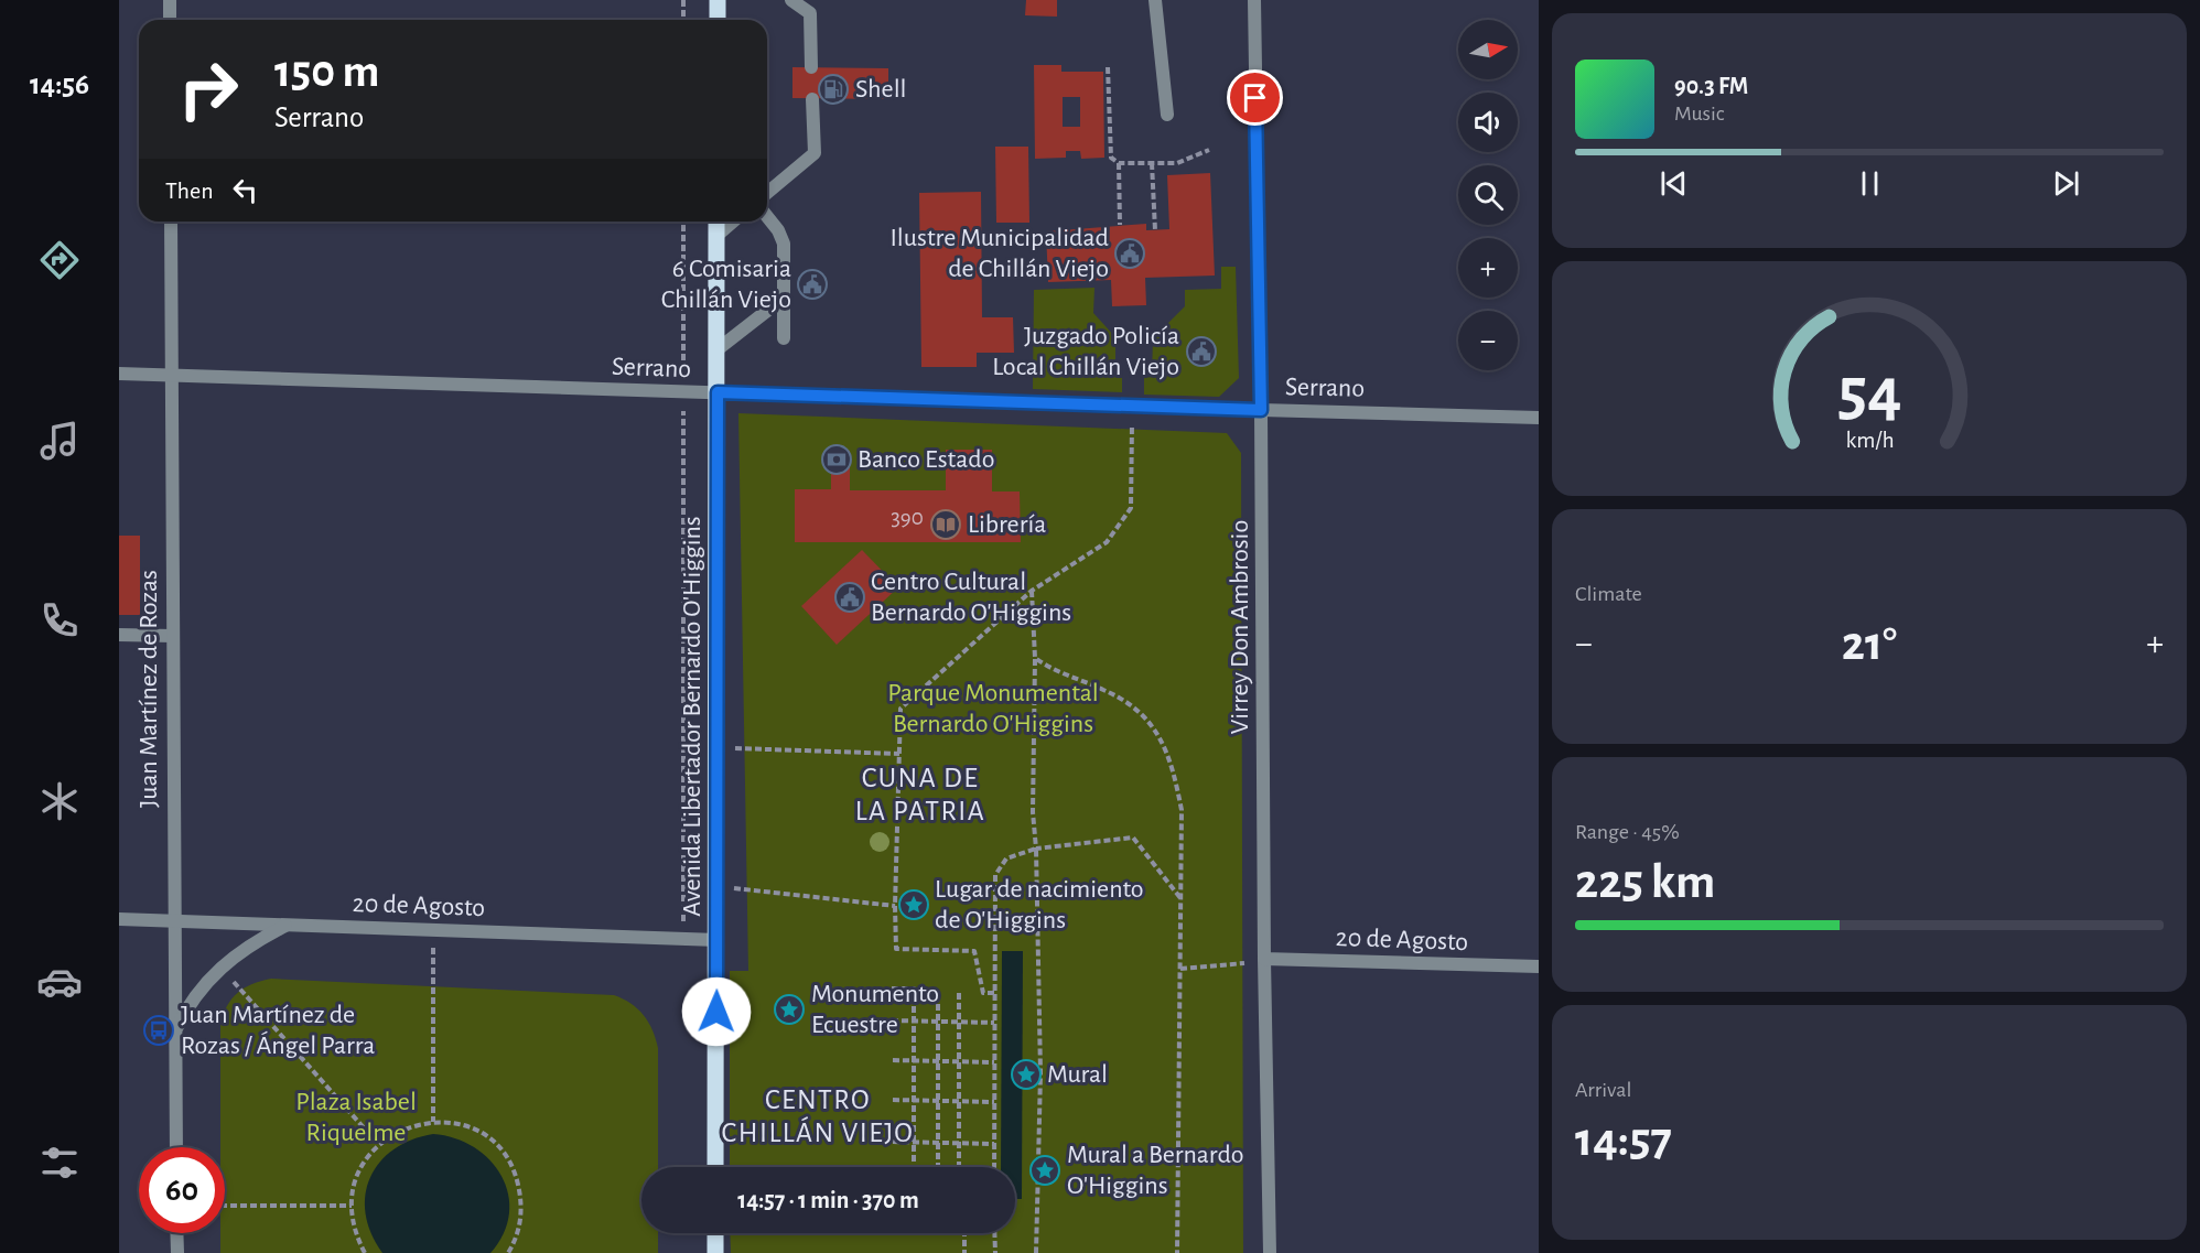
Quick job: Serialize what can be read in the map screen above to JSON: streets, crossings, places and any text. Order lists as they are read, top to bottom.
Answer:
{
  "streets": {
    "main road": ["Avenida Libertador Bernardo O'Higgins"],
    "street": [
      "Serrano",
      "Virrey Don Ambrosio",
      "Juan Martínez de Rozas",
      "20 de Agosto"
    ]
  },
  "crossings": [
    ["Serrano", "Virrey Don Ambrosio"],
    ["Serrano", "Juan Martínez de Rozas"],
    ["Serrano", "Avenida Libertador Bernardo O'Higgins"],
    ["Virrey Don Ambrosio", "20 de Agosto"],
    ["Juan Martínez de Rozas", "20 de Agosto"],
    ["Avenida Libertador Bernardo O'Higgins", "20 de Agosto"]
  ],
  "districts": ["CUNA DE LA PATRIA", "CENTRO CHILLÁN VIEJO"],
  "parks": ["Parque Monumental Bernardo O'Higgins", "Plaza Isabel Riquelme"],
  "places": {
    "fuel station": ["Shell"],
    "public building": [
      "Ilustre Municipalidad de Chillán Viejo",
      "6 Comisaria Chillán Viejo",
      "Juzgado Policía Local Chillán Viejo",
      "Centro Cultural Bernardo O'Higgins"
    ],
    "bank": ["Banco Estado"],
    "library": ["Librería"],
    "place": [
      "Lugar de nacimiento de O'Higgins",
      "Monumento Ecuestre",
      "Mural",
      "Mural a Bernardo O'Higgins"
    ],
    "bus stop": ["Juan Martínez de Rozas / Ángel Parra"]
  },
  "house_numbers": ["390"],
  "north": "right",
  "page": {
    "tabs": "14:56",
    "map_buttons": ["+", "−"],
    "turn": ["150 m", "Serrano"],
    "song": ["90.3 FM", "Music"],
    "then": "Then",
    "tile": [
      "Climate",
      ["Range · 45%", "225 km"],
      ["Arrival", "14:57"]
    ],
    "heat": ["−", "21°", "+"],
    "limit": "60",
    "trip": "14:57 · 1 min · 370 m",
    "gauge": ["54", "km/h"]
  }
}
